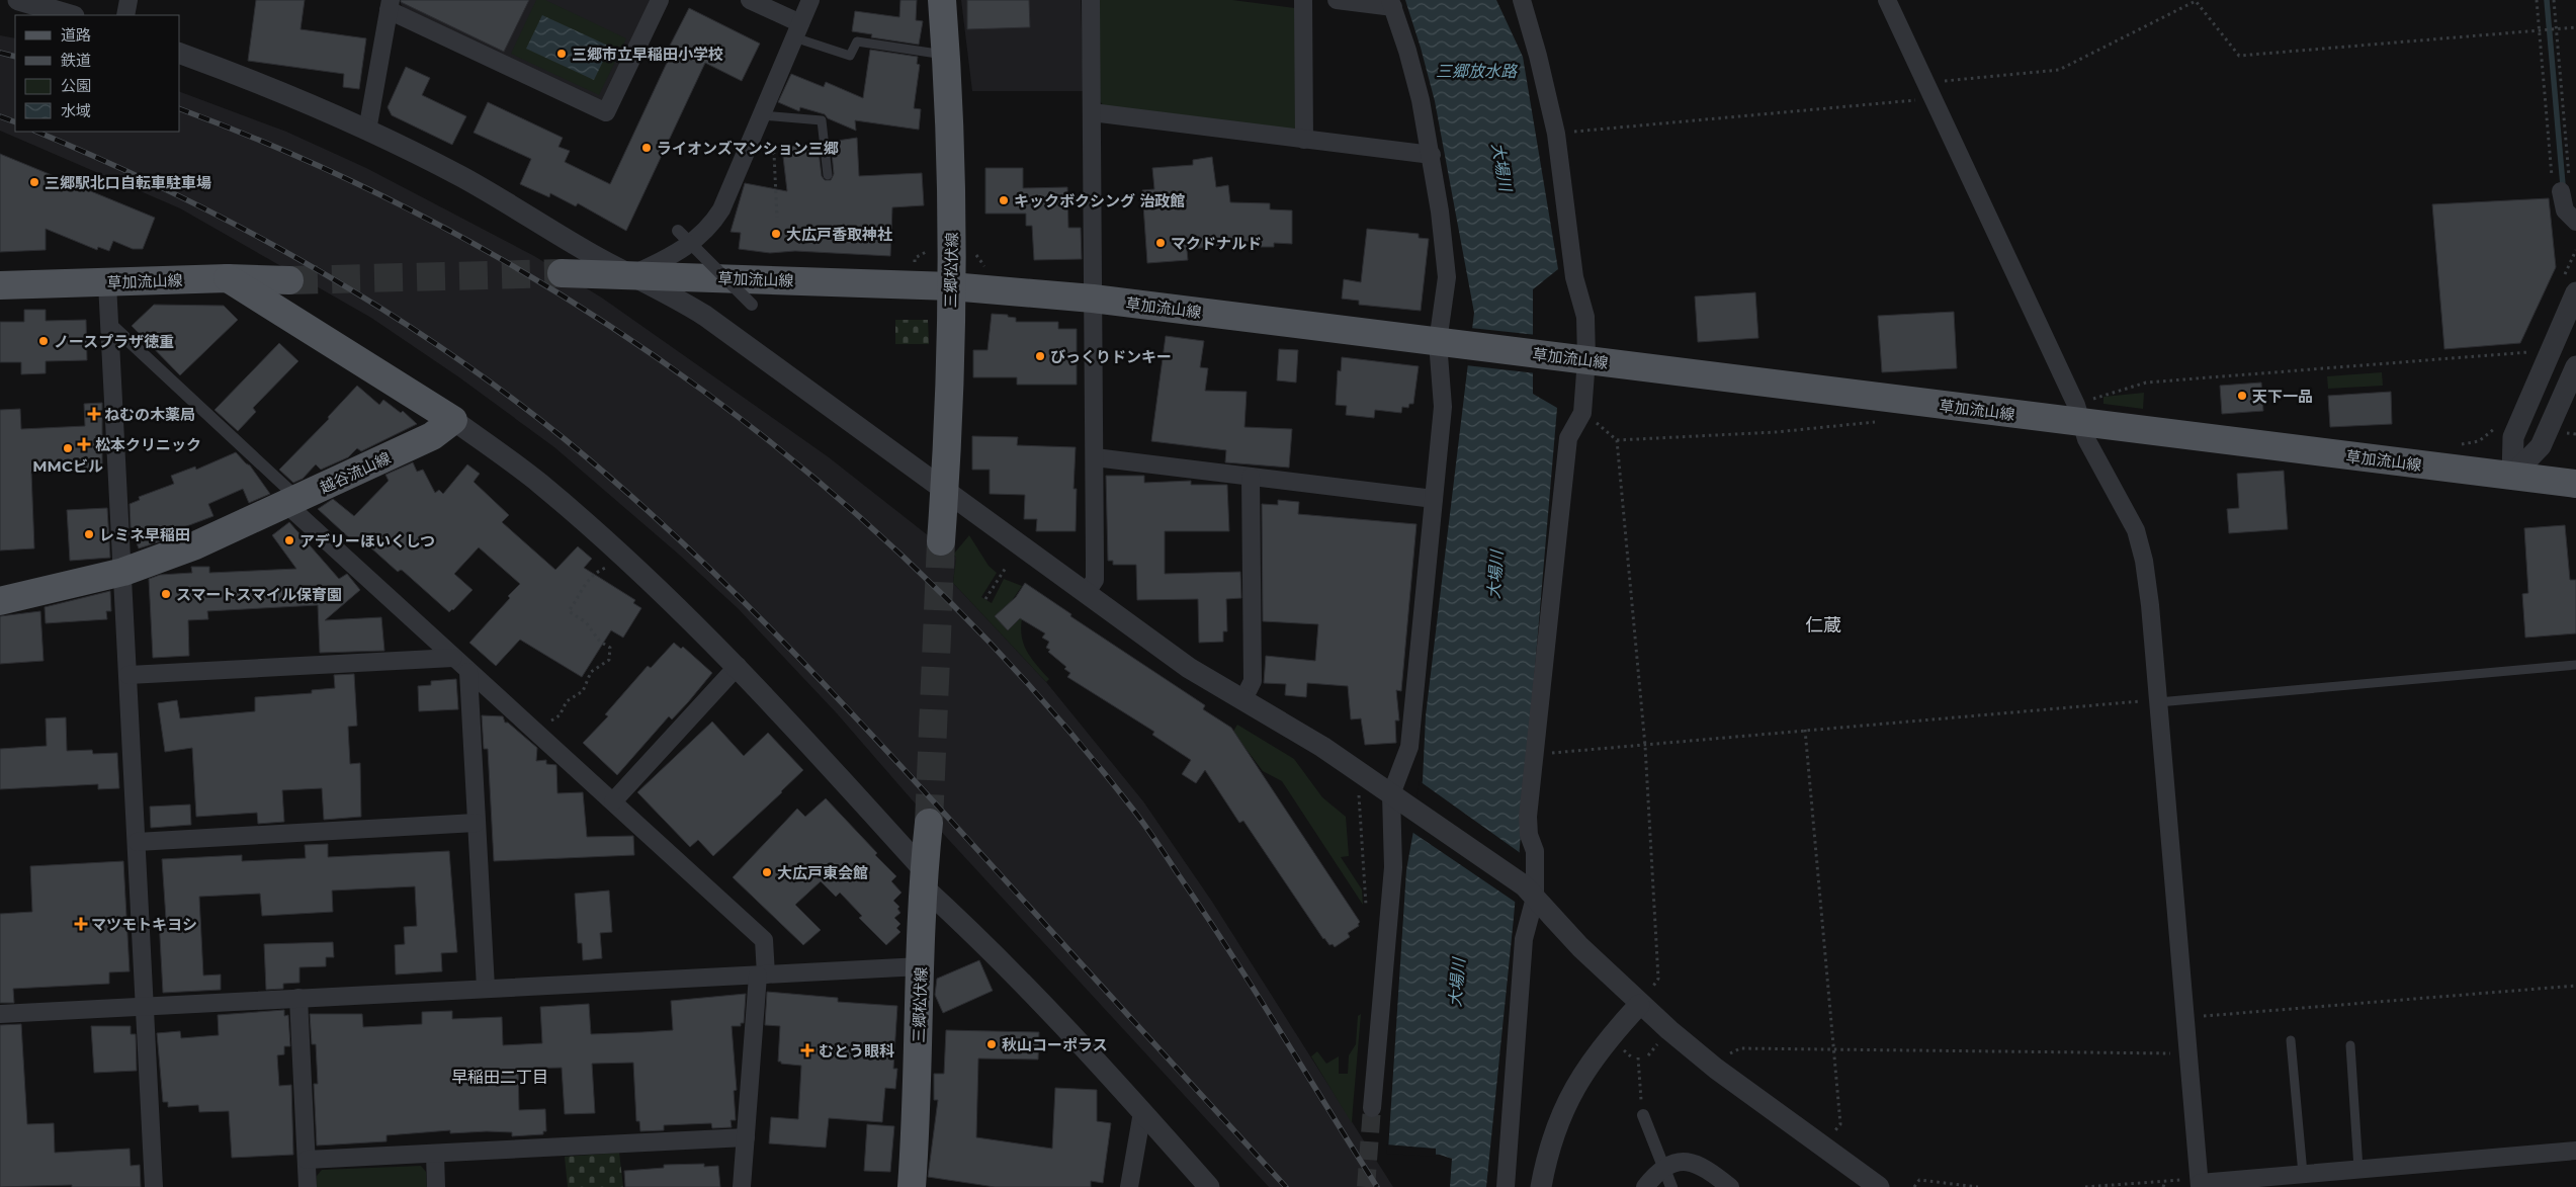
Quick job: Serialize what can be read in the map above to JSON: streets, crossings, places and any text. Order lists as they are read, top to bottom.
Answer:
{
  "streets": {
    "main road": ["三郷松伏線", "草加流山線", "越谷流山線"]
  },
  "crossings": [
    ["三郷松伏線", "草加流山線"]
  ],
  "districts": ["仁蔵", "早稲田二丁目"],
  "water": ["三郷放水路", "大場川"],
  "places": {
    "other": [
      "三郷市立早稲田小学校",
      "ライオンズマンション三郷",
      "三郷駅北口自転車駐車場",
      "キックボクシング 治政館",
      "大広戸香取神社",
      "マクドナルド",
      "ノースプラザ徳重",
      "びっくりドンキー",
      "天下一品",
      "MMCビル",
      "レミネ早稲田",
      "アデリーほいくしつ",
      "スマートスマイル保育園",
      "大広戸東会館",
      "秋山コーポラス"
    ],
    "health": [
      "ねむの木薬局",
      "松本クリニック",
      "マツモトキヨシ",
      "むとう眼科"
    ]
  },
  "legend": [
    "道路",
    "鉄道",
    "公園",
    "水域"
  ]
}
